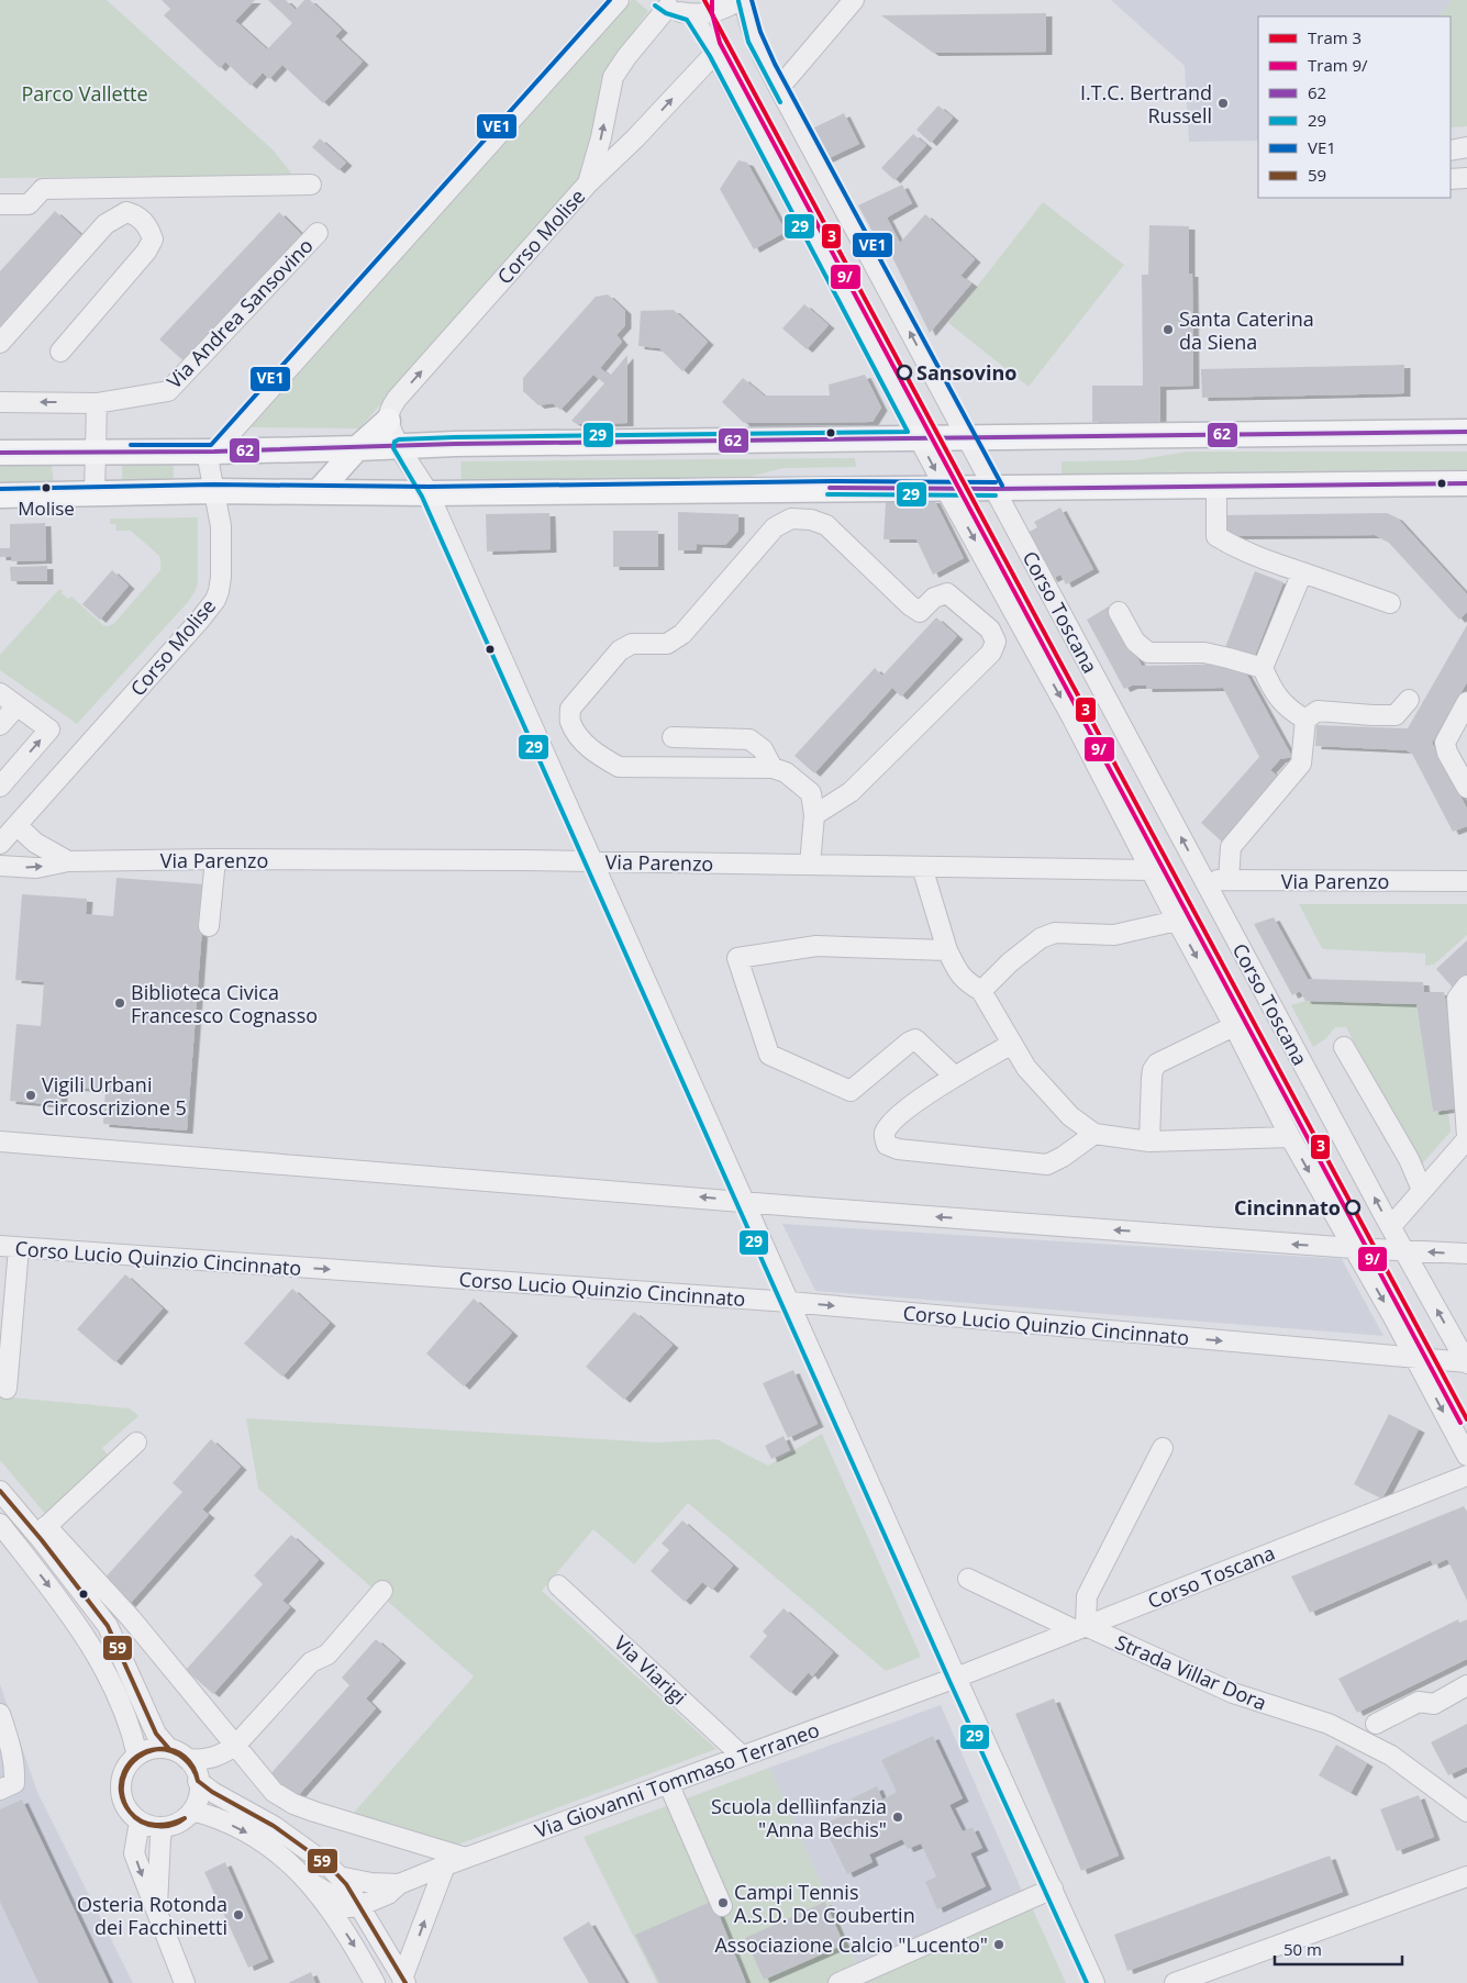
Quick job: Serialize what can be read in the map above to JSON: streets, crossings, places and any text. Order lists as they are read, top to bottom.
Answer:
{
  "streets": {
    "street": [
      "Corso Molise",
      "Via Andrea Sansovino",
      "Corso Toscana",
      "Via Parenzo",
      "Corso Lucio Quinzio Cincinnato",
      "Via Viarigi",
      "Strada Villar Dora",
      "Via Giovanni Tommaso Terraneo"
    ]
  },
  "crossings": [
    ["Corso Toscana", "Via Parenzo"],
    ["Corso Toscana", "Corso Lucio Quinzio Cincinnato"],
    ["Corso Toscana", "Strada Villar Dora"],
    ["Corso Toscana", "Via Giovanni Tommaso Terraneo"],
    ["Via Viarigi", "Via Giovanni Tommaso Terraneo"]
  ],
  "parks": ["Parco Vallette"],
  "places": [
    "I.T.C. Bertrand Russell",
    "Santa Caterina da Siena",
    "Sansovino",
    "Molise",
    "Biblioteca Civica Francesco Cognasso",
    "Vigili Urbani Circoscrizione 5",
    "Cincinnato",
    "Scuola dellìinfanzia \"Anna Bechis\"",
    "Campi Tennis A.S.D. De Coubertin",
    "Osteria Rotonda dei Facchinetti",
    "Associazione Calcio \"Lucento\""
  ],
  "lines": [
    "tram line 3",
    "tram line 9/",
    "transit line VE1",
    "transit line 29",
    "transit line 62",
    "transit line 59"
  ],
  "legend": [
    "Tram 3",
    "Tram 9/",
    "62",
    "29",
    "VE1",
    "59"
  ],
  "scale_bar": "50 m"
}
